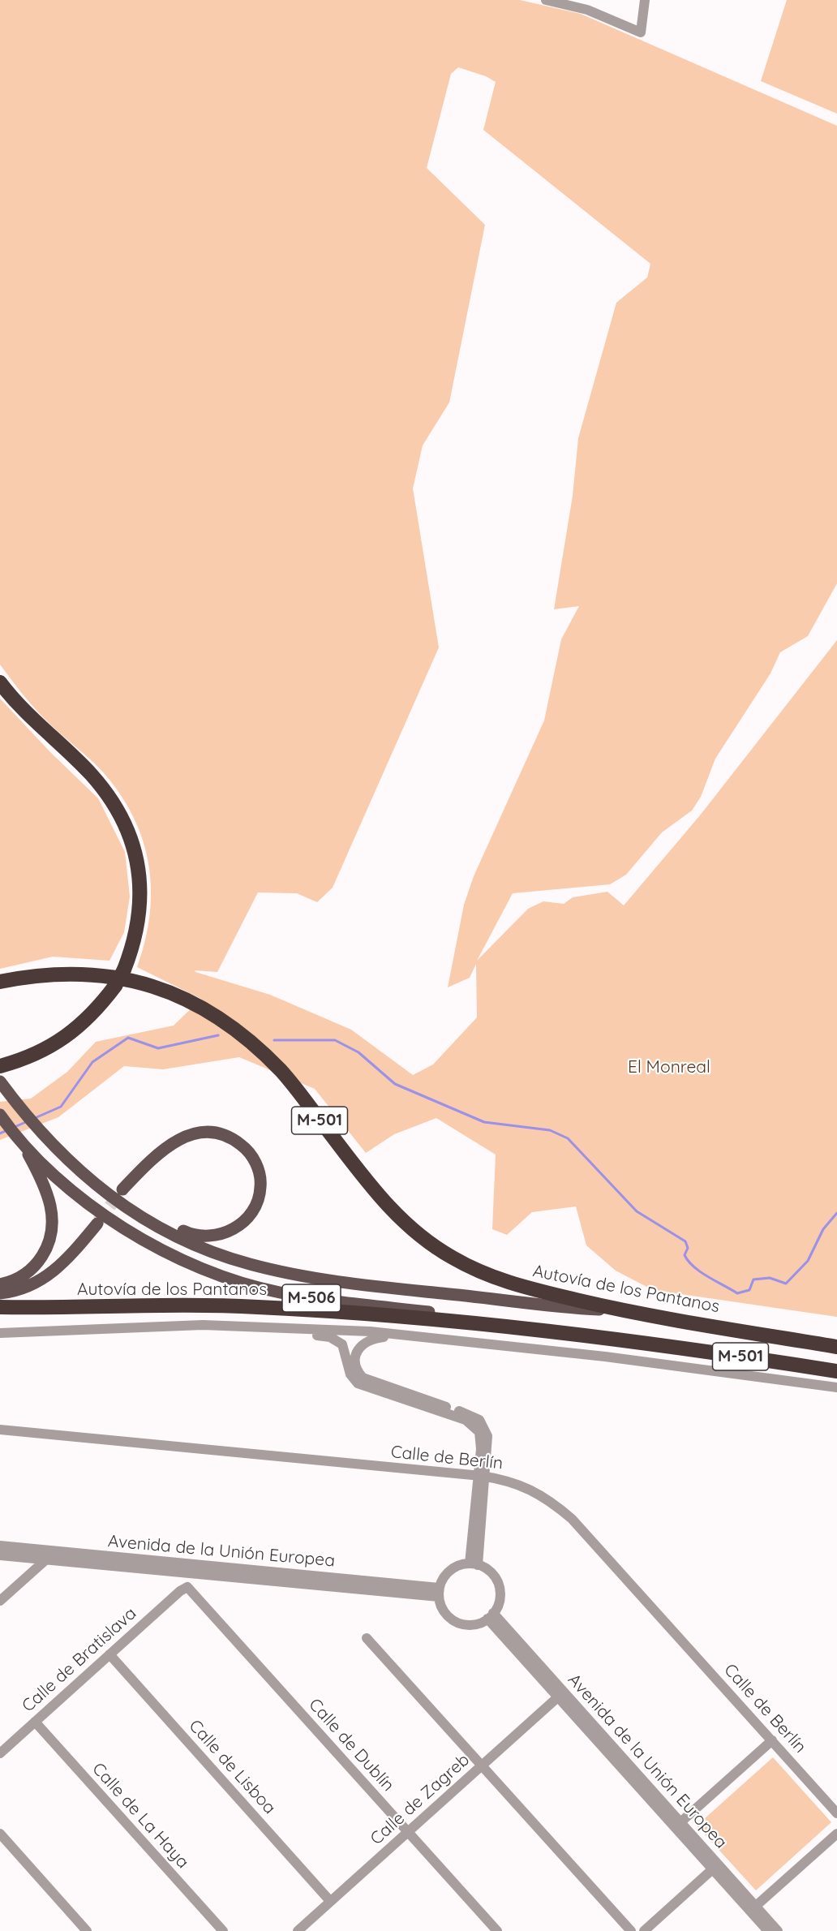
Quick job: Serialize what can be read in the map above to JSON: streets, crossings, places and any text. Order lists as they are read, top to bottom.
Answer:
{
  "streets": {
    "highway": ["M-501", "Autovía de los Pantanos"],
    "main road": ["M-506"],
    "street": [
      "Calle de Berlín",
      "Avenida de la Unión Europea",
      "Calle de Bratislava",
      "Calle de Dublín",
      "Calle de Lisboa",
      "Calle de Zagreb",
      "Calle de La Haya"
    ]
  },
  "crossings": [
    ["Autovía de los Pantanos", "M-506"],
    ["Avenida de la Unión Europea", "Calle de Bratislava"],
    ["Avenida de la Unión Europea", "Calle de Dublín"],
    ["Avenida de la Unión Europea", "Calle de Zagreb"],
    ["Calle de Bratislava", "Calle de Dublín"],
    ["Calle de Bratislava", "Calle de Lisboa"],
    ["Calle de Bratislava", "Calle de La Haya"],
    ["Calle de Dublín", "Calle de Zagreb"],
    ["Calle de Lisboa", "Calle de Zagreb"]
  ],
  "parks": ["El Monreal"]
}
